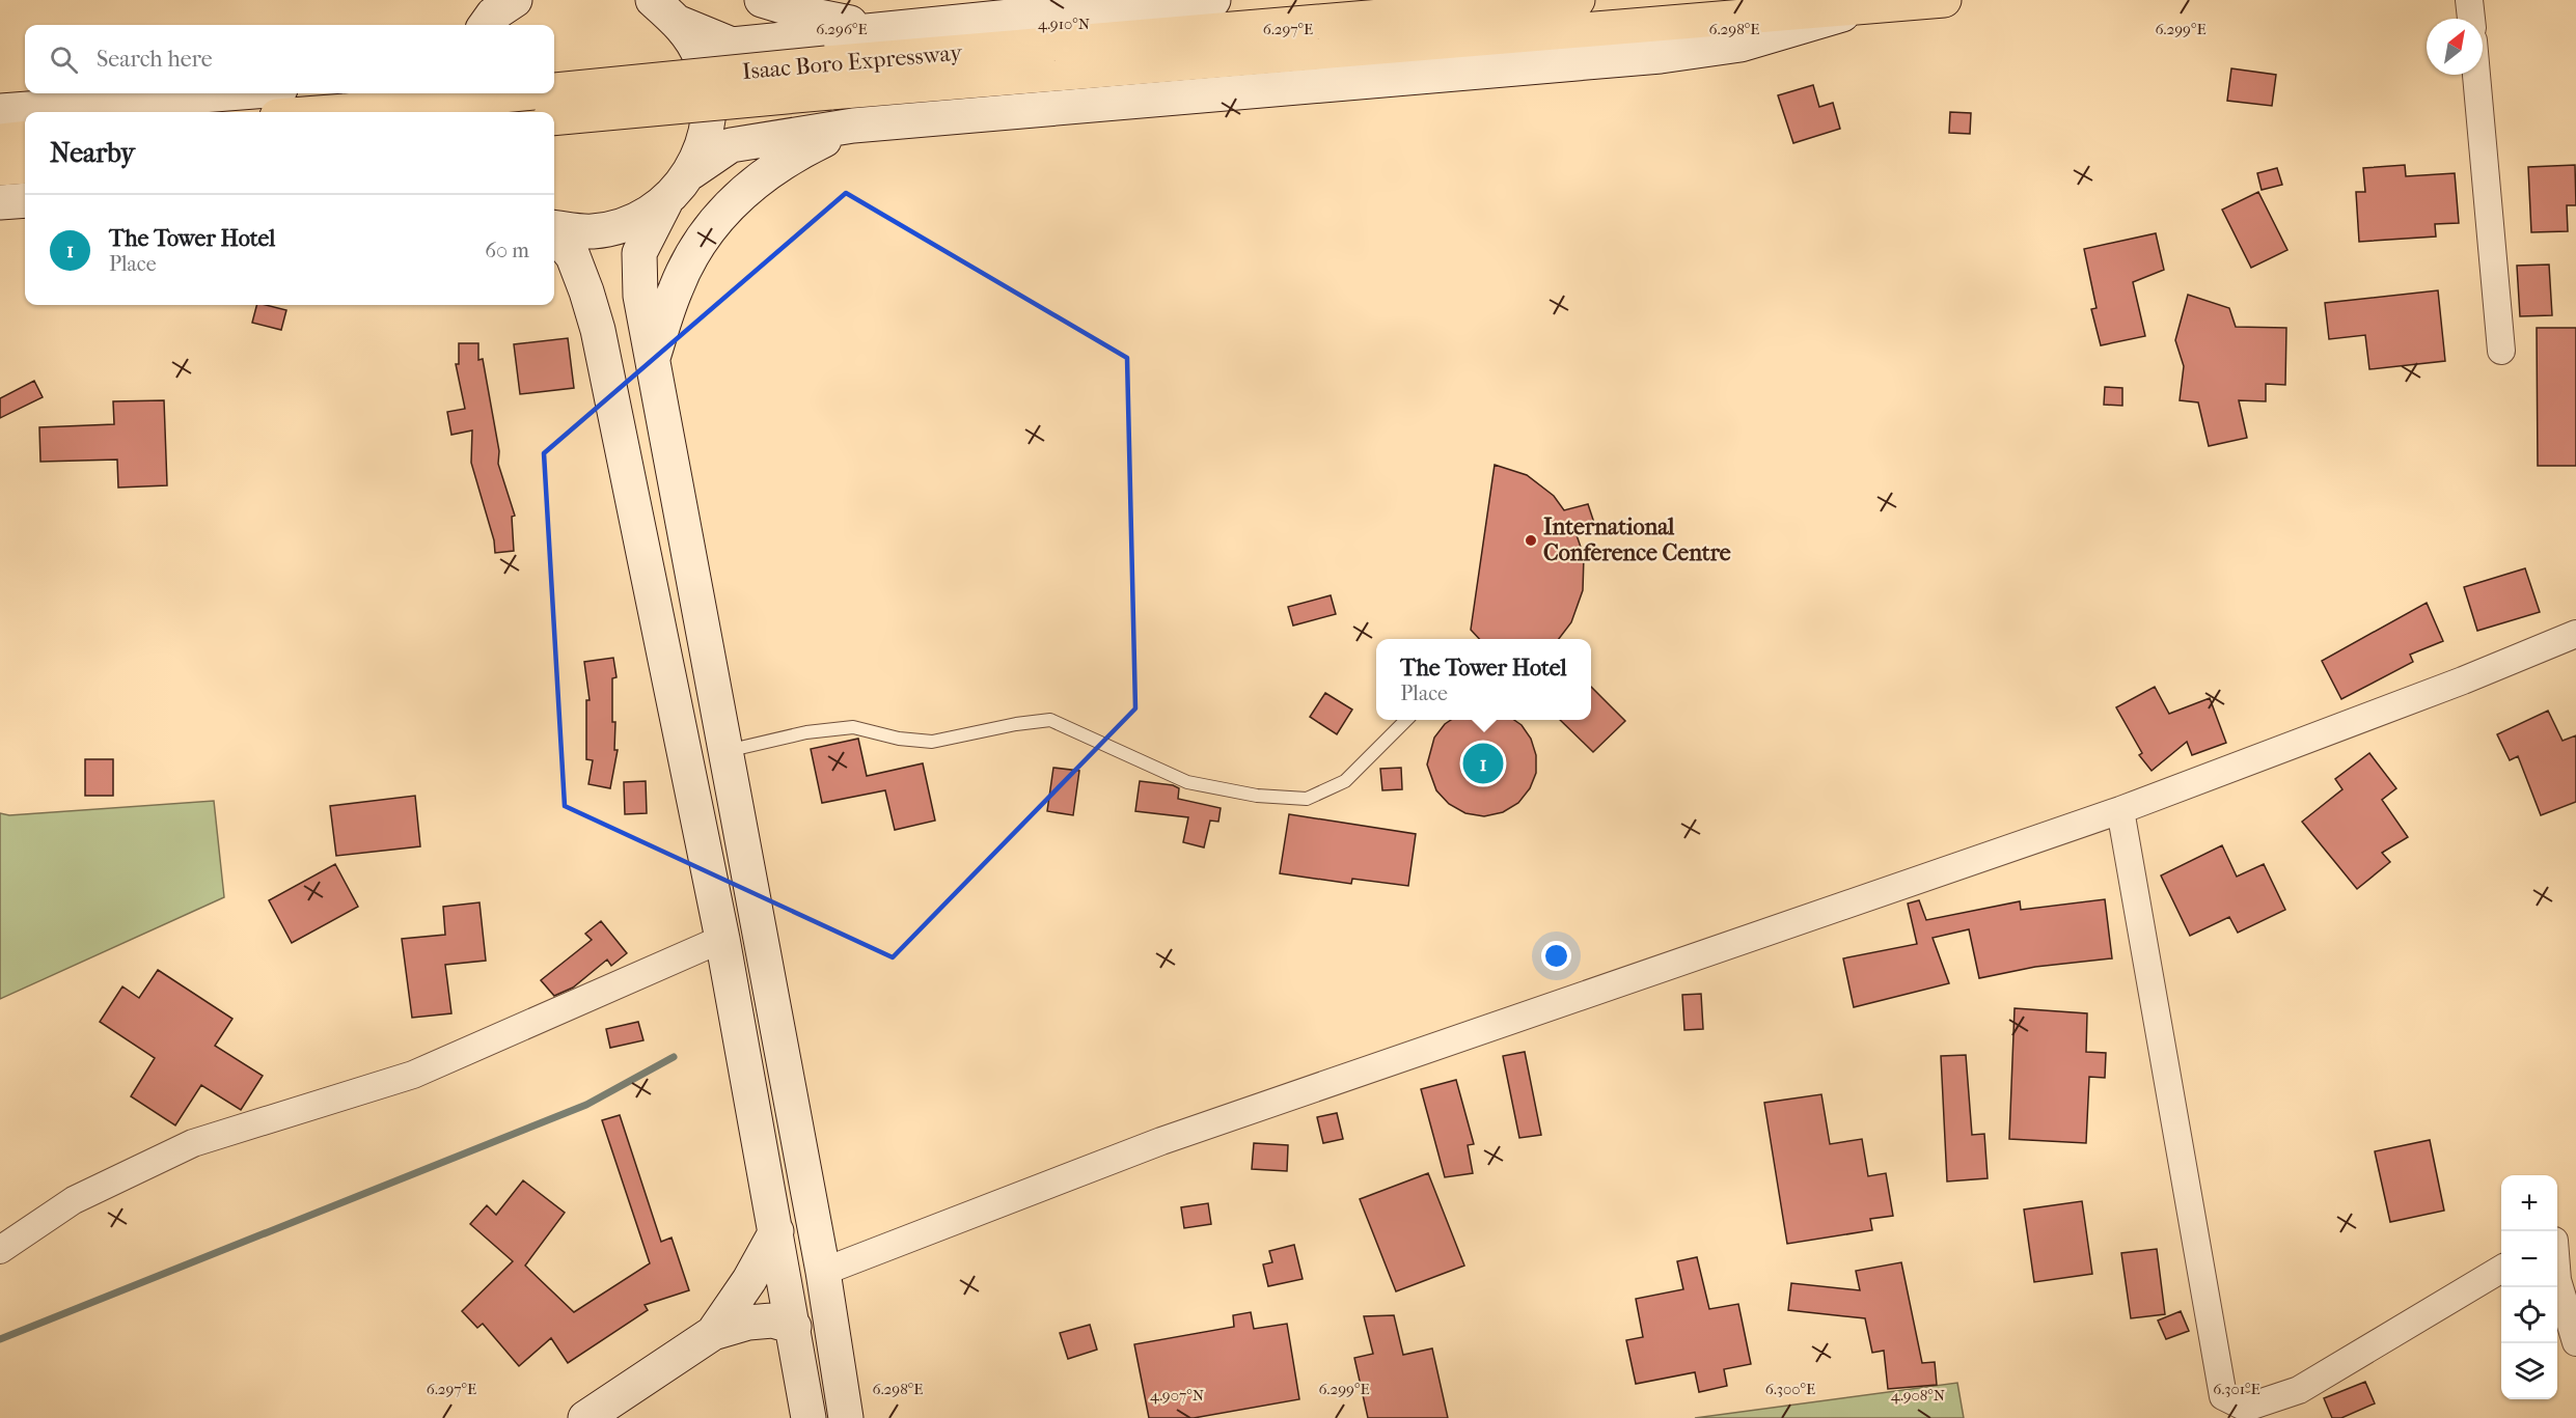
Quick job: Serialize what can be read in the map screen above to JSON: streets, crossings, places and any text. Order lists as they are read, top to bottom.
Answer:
{
  "streets": {
    "main road": ["Isaac Boro Expressway"]
  },
  "places": ["International Conference Centre"],
  "north": "top right",
  "page": {
    "search": "Search here",
    "heading": "Nearby",
    "list": [
      {
        "mark": "1",
        "name": "The Tower Hotel",
        "note": "Place",
        "value": "60 m"
      }
    ],
    "popup": ["The Tower Hotel", "Place"],
    "pins": "1",
    "map_buttons": ["+", "−"]
  },
  "coordinates": [
    "4.910°N",
    "6.296°E",
    "6.297°E",
    "6.298°E",
    "6.299°E",
    "6.300°E",
    "6.301°E",
    "4.907°N",
    "4.908°N"
  ]
}
